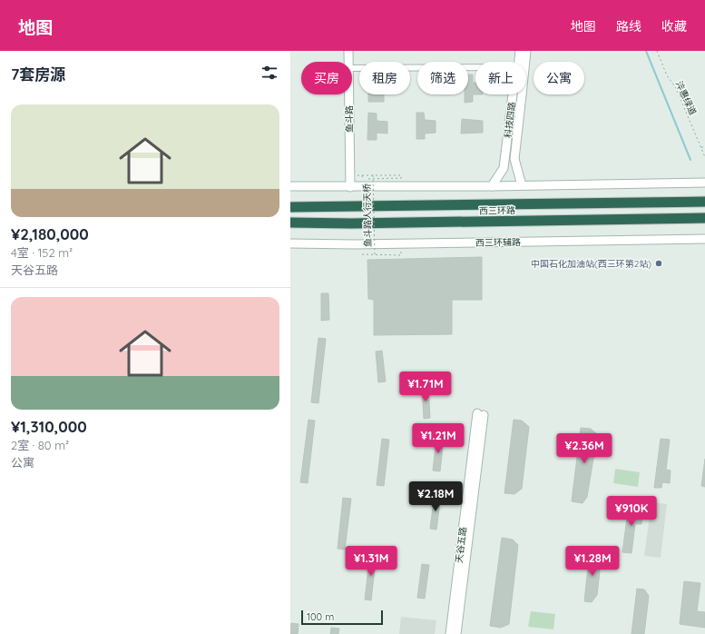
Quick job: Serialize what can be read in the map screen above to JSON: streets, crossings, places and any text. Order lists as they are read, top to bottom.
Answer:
{
  "streets": {
    "highway": ["西三环路"],
    "street": [
      "鱼斗路",
      "科技四路",
      "西三环辅路",
      "天谷五路"
    ],
    "path": ["沣惠绿道", "鱼斗路人行天桥"]
  },
  "places": ["中国石化加油站(西三环第2站)"],
  "scale_bar": "100 m",
  "page": {
    "header": "地图",
    "nav": ["地图", "路线", "收藏"],
    "heading": "7套房源",
    "chip": [
      "买房",
      "租房",
      "筛选",
      "新上",
      "公寓"
    ],
    "list": [
      {
        "name": "¥2,180,000",
        "note": "4室 · 152 m² · 天谷五路"
      },
      {
        "name": "¥1,310,000",
        "note": "2室 · 80 m² · 公寓"
      }
    ],
    "price": [
      "¥1.71M",
      "¥1.21M",
      "¥2.36M",
      "¥2.18M",
      "¥910K",
      "¥1.31M",
      "¥1.28M"
    ],
    "scale": "100 m"
  }
}
